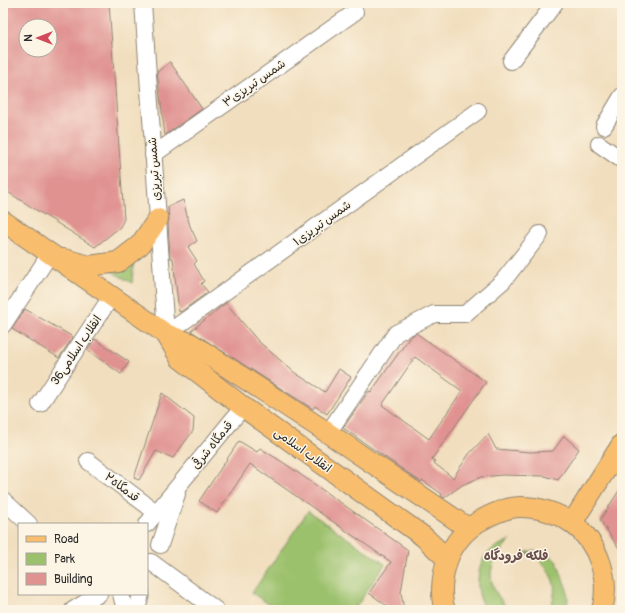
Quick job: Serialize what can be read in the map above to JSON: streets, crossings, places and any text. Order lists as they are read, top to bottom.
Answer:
{
  "streets": {
    "main road": ["انقلاب اسلامی"],
    "street": [
      "شمس تبریزی۳",
      "شمس تبریزی",
      "شمس تبریزی۱",
      "36انقلاب اسلامی",
      "قدمگاه شرقی",
      "قدمگاه۲"
    ]
  },
  "crossings": [
    ["شمس تبریزی۳", "شمس تبریزی"],
    ["شمس تبریزی", "شمس تبریزی۱"],
    ["شمس تبریزی", "انقلاب اسلامی"],
    ["شمس تبریزی۱", "انقلاب اسلامی"],
    ["36انقلاب اسلامی", "انقلاب اسلامی"],
    ["قدمگاه شرقی", "انقلاب اسلامی"],
    ["قدمگاه شرقی", "قدمگاه۲"]
  ],
  "districts": ["فلکه فرودگاه"],
  "legend": ["Road", "Park", "Building"],
  "north": "left"
}
